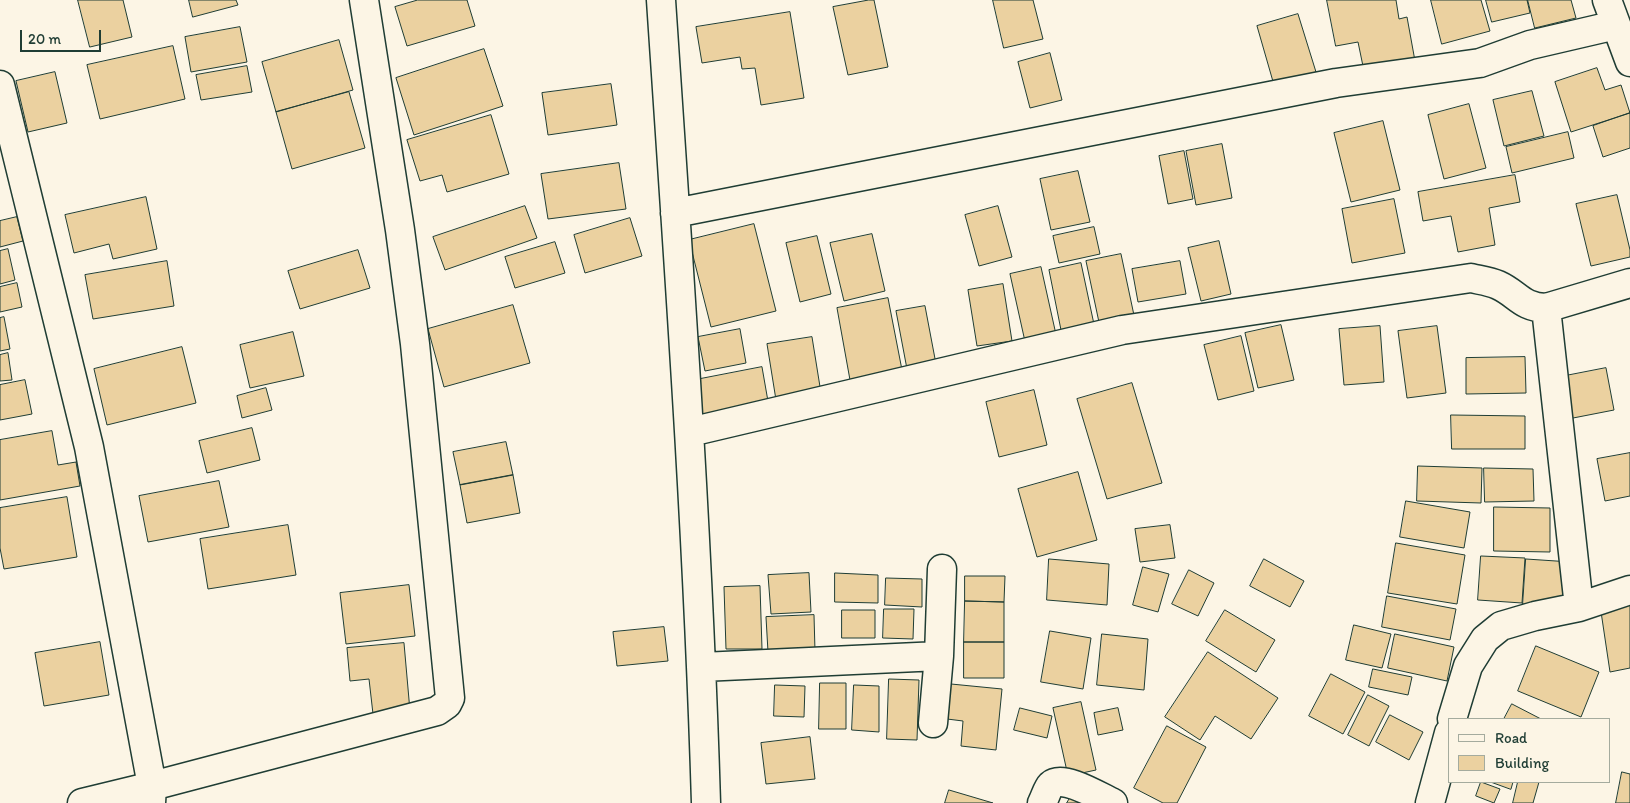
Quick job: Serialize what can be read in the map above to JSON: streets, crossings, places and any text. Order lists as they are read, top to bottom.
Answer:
{
  "legend": ["Road", "Building"],
  "scale_bar": "20 m"
}
